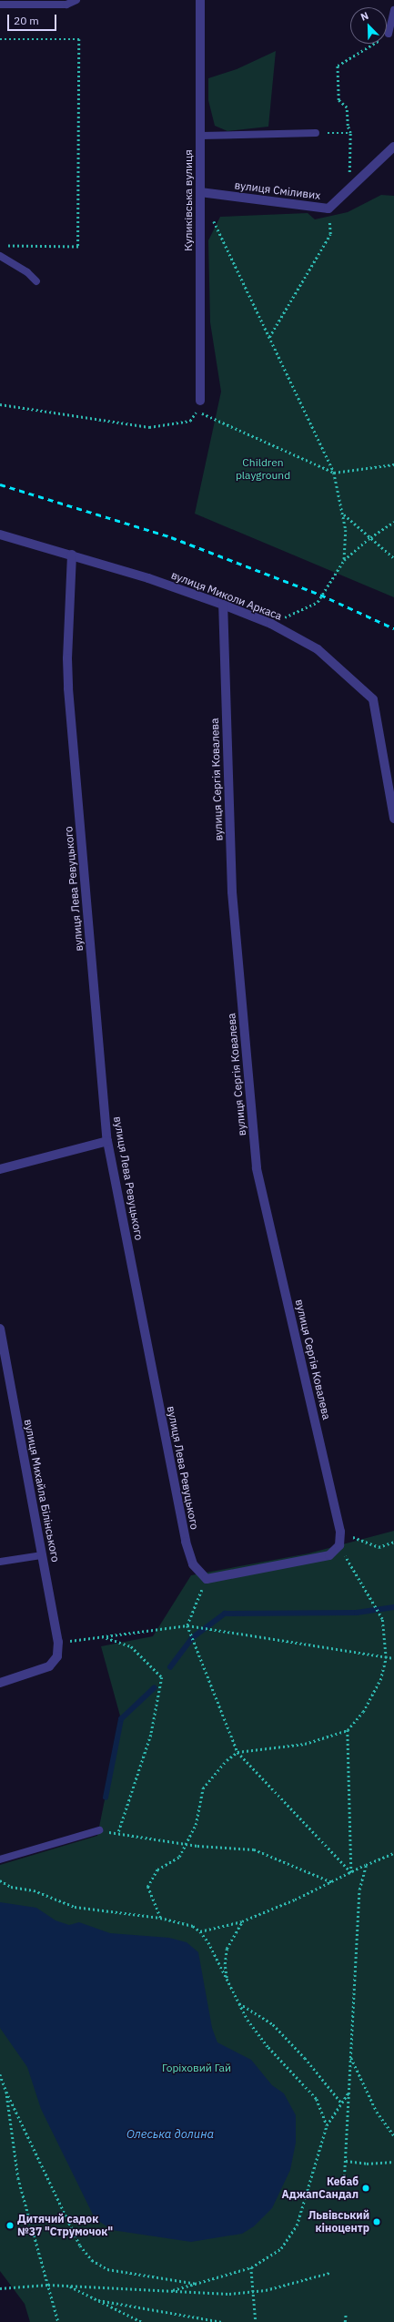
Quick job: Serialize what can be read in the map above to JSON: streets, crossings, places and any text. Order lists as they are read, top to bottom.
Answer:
{
  "streets": {
    "street": [
      "вулиця Сміливих",
      "Куликівська вулиця",
      "вулиця Миколи Аркаса",
      "вулиця Сергія Ковалева",
      "вулиця Лева Ревуцького",
      "вулиця Михайла Білінського"
    ]
  },
  "crossings": [
    ["вулиця Сміливих", "Куликівська вулиця"],
    ["вулиця Миколи Аркаса", "вулиця Сергія Ковалева"],
    ["вулиця Миколи Аркаса", "вулиця Лева Ревуцького"]
  ],
  "water": ["Олеська долина"],
  "parks": ["Children playground", "Горіховий Гай"],
  "places": ["Кебаб АджапСандал", "Львівський кіноцентр", "Дитячий садок №37 \"Струмочок\""],
  "scale_bar": "20 m",
  "north": "top left"
}
